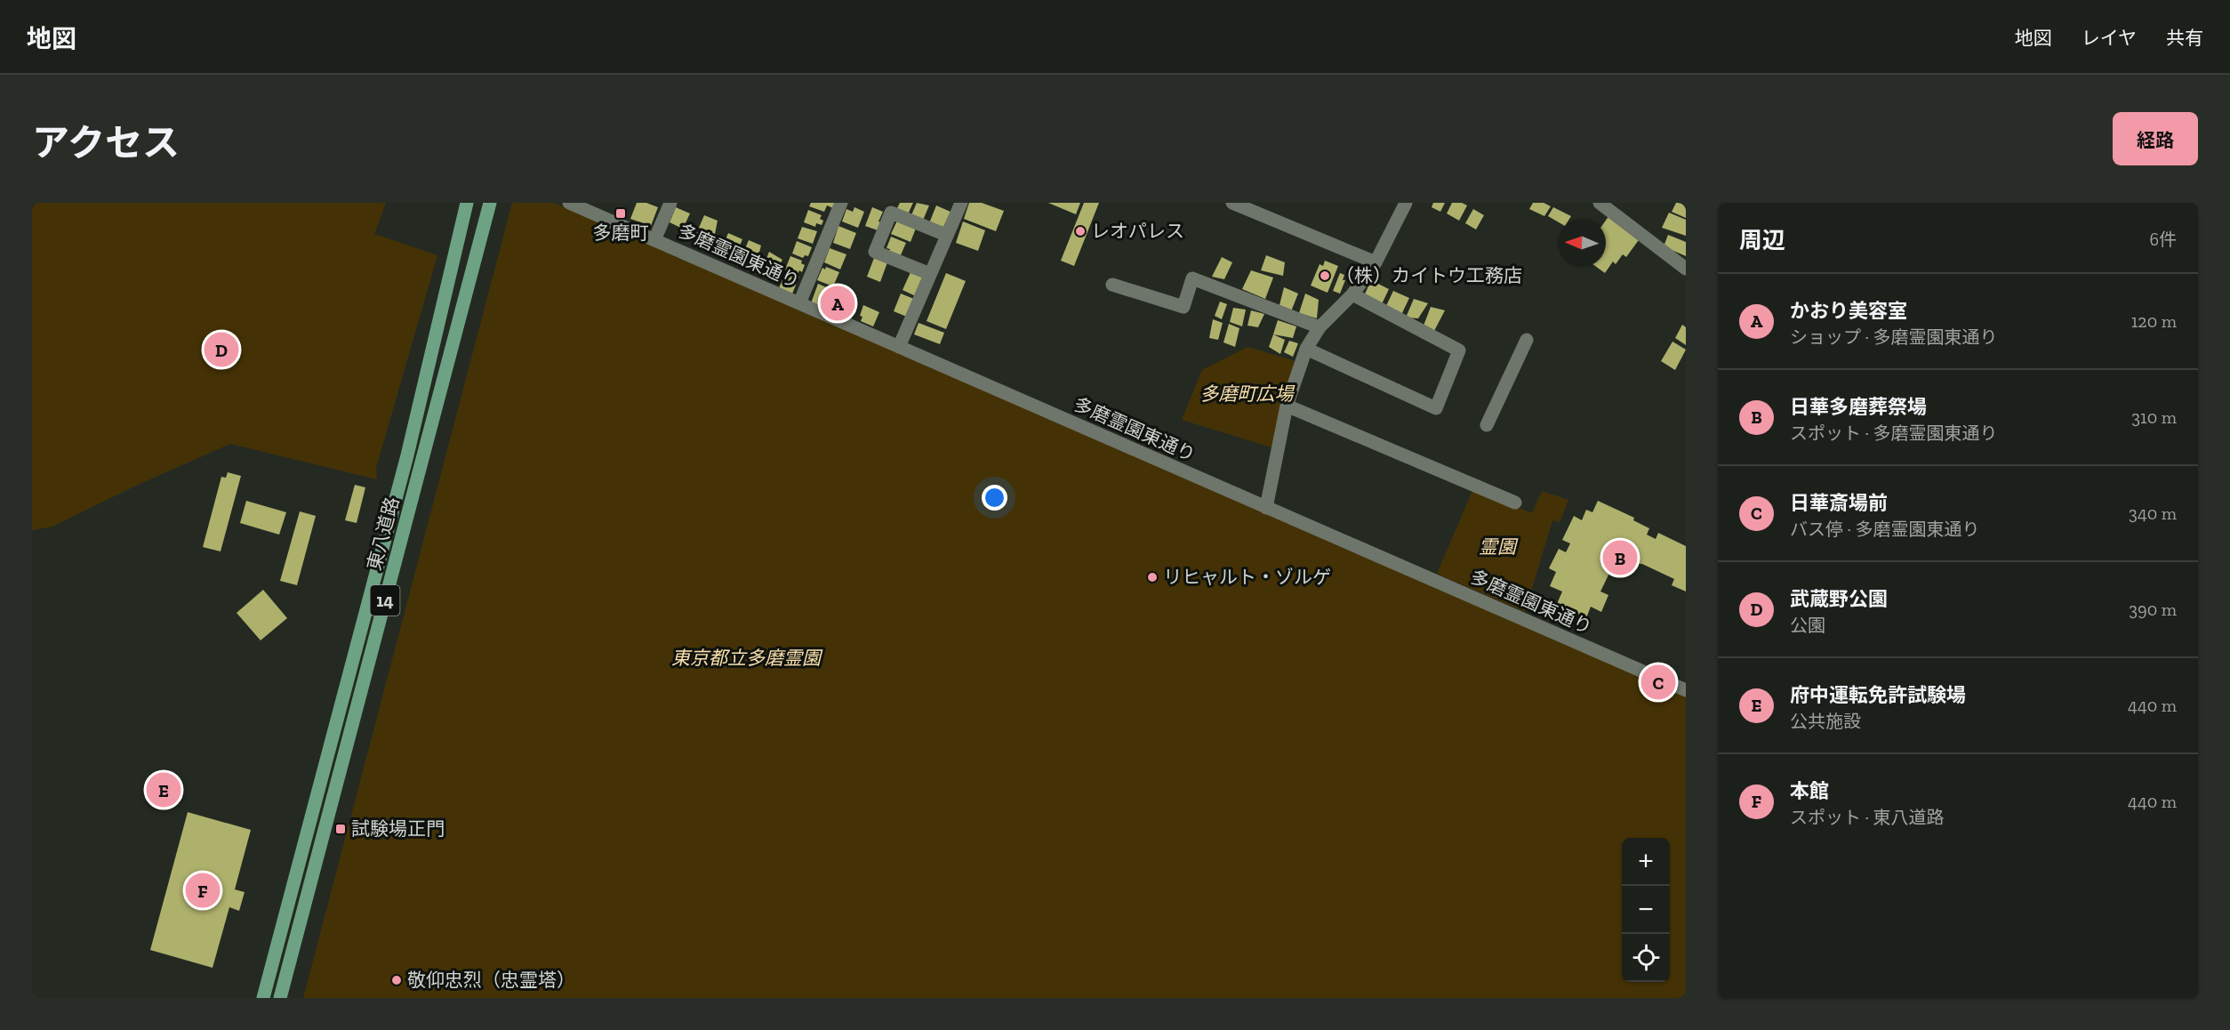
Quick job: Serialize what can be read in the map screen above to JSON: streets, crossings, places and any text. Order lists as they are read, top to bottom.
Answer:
{
  "streets": {
    "main road": ["東八道路", "14"],
    "street": ["多磨霊園東通り"]
  },
  "parks": ["多磨町広場", "霊園", "東京都立多磨霊園"],
  "places": {
    "transit": ["多磨町", "試験場正門"],
    "other": [
      "レオパレス",
      "（株）カイトウ工務店",
      "リヒャルト・ゾルゲ",
      "敬仰忠烈（忠霊塔）"
    ]
  },
  "north": "left",
  "page": {
    "header": "地図",
    "nav": ["地図", "レイヤ", "共有"],
    "title": "アクセス",
    "buttons": "経路",
    "heading": ["周辺", "6件"],
    "list": [
      {
        "mark": "A",
        "name": "かおり美容室",
        "note": "ショップ · 多磨霊園東通り",
        "value": "120 m"
      },
      {
        "mark": "B",
        "name": "日華多磨葬祭場",
        "note": "スポット · 多磨霊園東通り",
        "value": "310 m"
      },
      {
        "mark": "C",
        "name": "日華斎場前",
        "note": "バス停 · 多磨霊園東通り",
        "value": "340 m"
      },
      {
        "mark": "D",
        "name": "武蔵野公園",
        "note": "公園",
        "value": "390 m"
      },
      {
        "mark": "E",
        "name": "府中運転免許試験場",
        "note": "公共施設",
        "value": "440 m"
      },
      {
        "mark": "F",
        "name": "本館",
        "note": "スポット · 東八道路",
        "value": "440 m"
      }
    ],
    "pins": [
      "A",
      "D",
      "B",
      "C",
      "E",
      "F"
    ],
    "map_buttons": ["+", "−"]
  }
}
